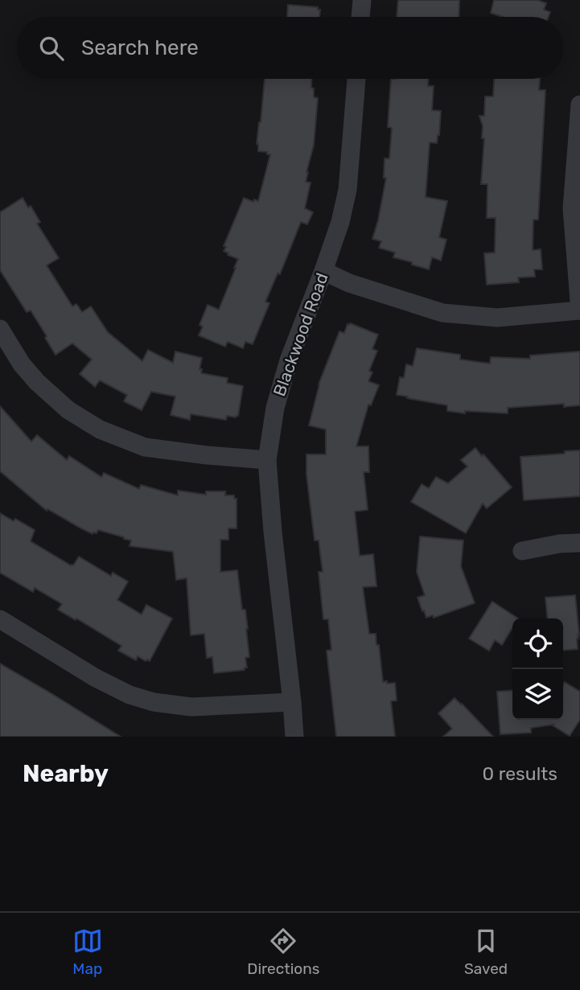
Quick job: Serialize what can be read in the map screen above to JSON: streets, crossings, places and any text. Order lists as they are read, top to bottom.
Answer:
{
  "streets": {
    "street": ["Blackwood Road"]
  },
  "page": {
    "search": "Search here",
    "heading": ["Nearby", "0 results"],
    "nav": ["Map", "Directions", "Saved"]
  }
}
